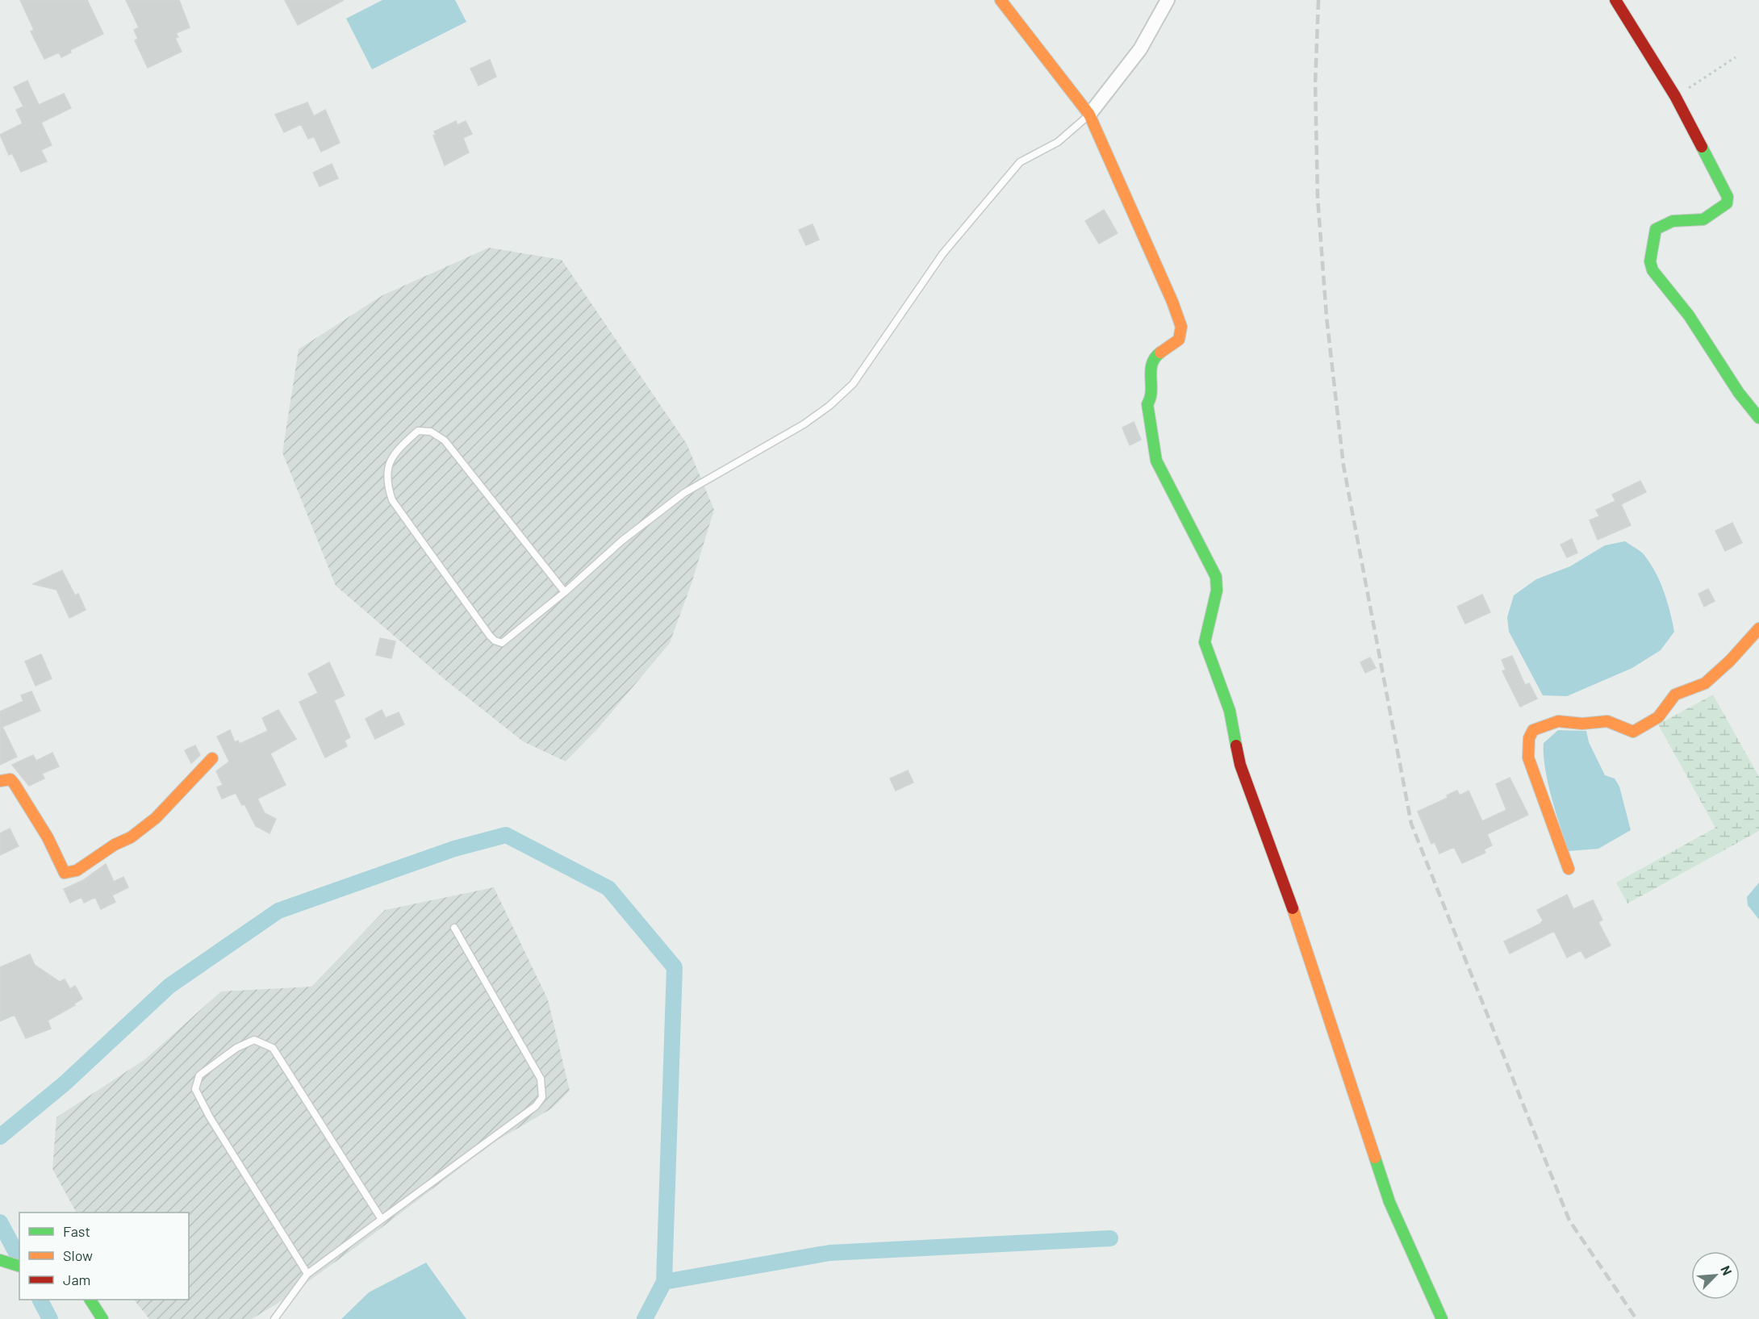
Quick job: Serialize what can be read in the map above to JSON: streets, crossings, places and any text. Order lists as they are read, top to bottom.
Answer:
{
  "legend": ["Fast", "Slow", "Jam"],
  "north": "top right"
}
